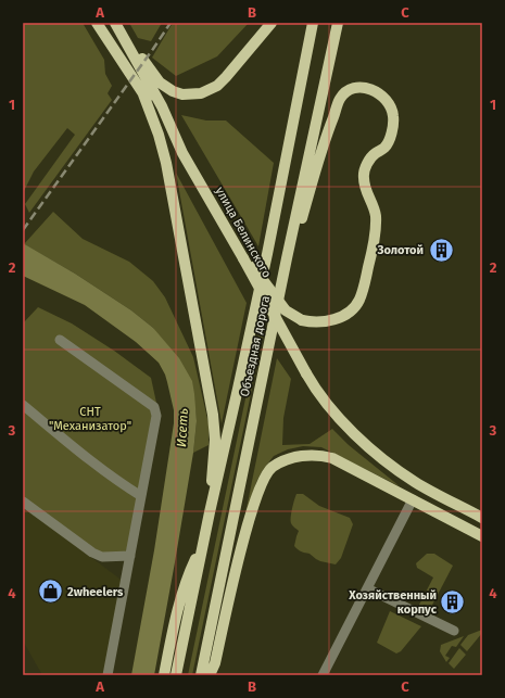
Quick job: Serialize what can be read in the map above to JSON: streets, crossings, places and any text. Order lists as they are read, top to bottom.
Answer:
{
  "streets": {
    "main road": ["улица Белинского", "Объездная дорога"]
  },
  "water": ["Исеть"],
  "parks": ["СНТ \"Механизатор\""],
  "places": {
    "building": ["Золотой", "Хозяйственный корпус"],
    "shop": ["2wheelers"]
  },
  "grid": {
    "columns": ["A", "B", "C"],
    "rows": [
      "1",
      "2",
      "3",
      "4"
    ]
  }
}
